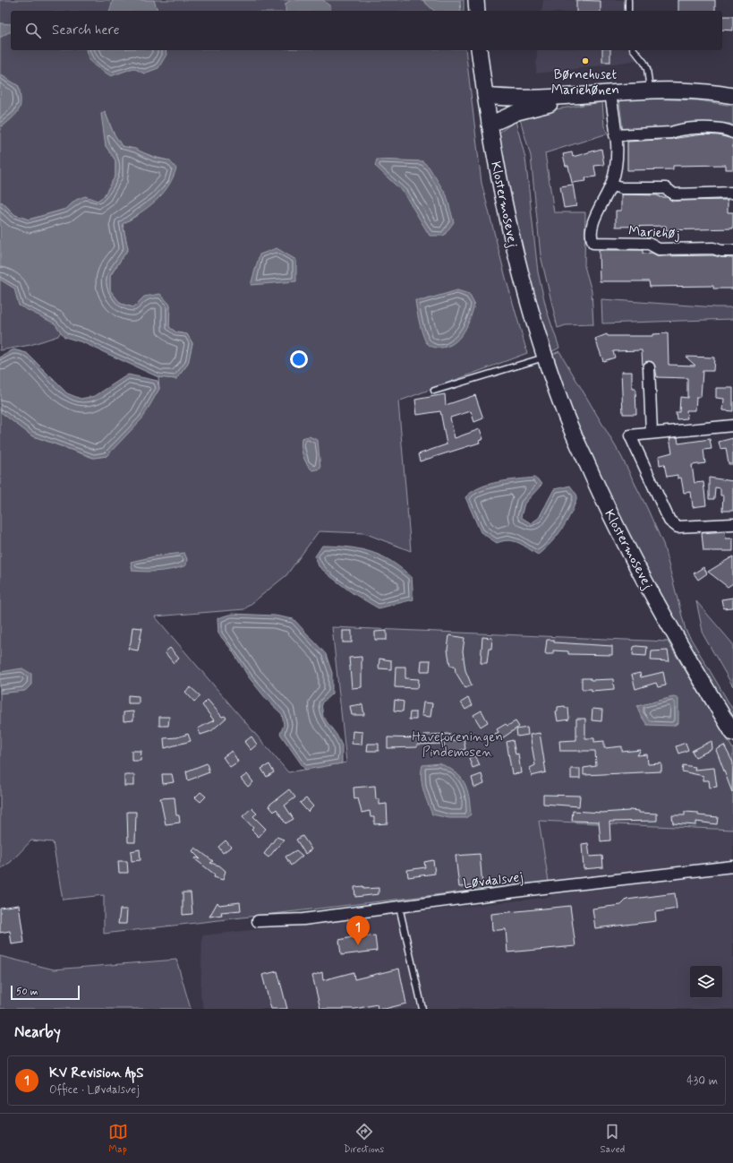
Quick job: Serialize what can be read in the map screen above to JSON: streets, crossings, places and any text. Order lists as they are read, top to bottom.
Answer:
{
  "streets": {
    "main road": ["Klostermosevej"],
    "street": ["Mariehøj", "Løvdalsvej"]
  },
  "parks": ["Haveforeningen Pindemosen"],
  "places": ["Børnehuset Mariehønen"],
  "scale_bar": "50 m",
  "page": {
    "search": "Search here",
    "pins": "1",
    "scale": "50 m",
    "heading": "Nearby",
    "list": [
      {
        "mark": "1",
        "name": "KV Revision ApS",
        "note": "Office · Løvdalsvej",
        "value": "430 m"
      }
    ],
    "nav": ["Map", "Directions", "Saved"]
  }
}
